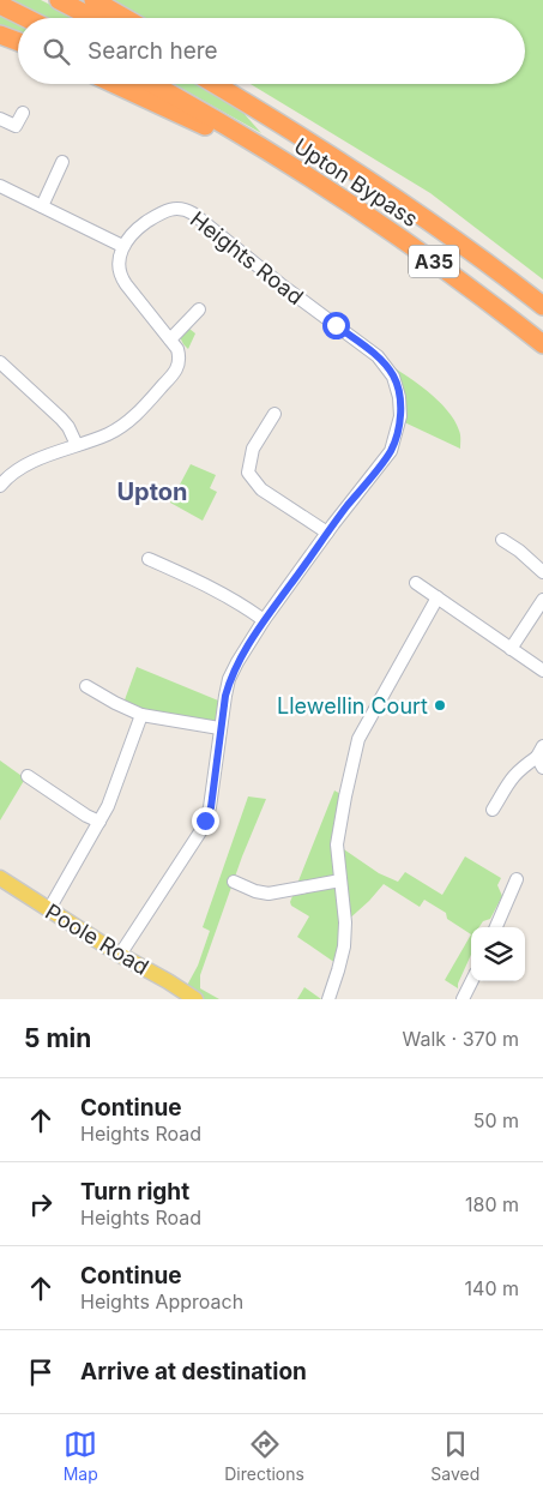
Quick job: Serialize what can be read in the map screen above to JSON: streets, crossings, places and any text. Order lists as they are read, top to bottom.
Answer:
{
  "streets": {
    "highway": ["Upton Bypass", "A35"],
    "main road": ["Poole Road"],
    "street": ["Heights Road"]
  },
  "crossings": [
    ["Upton Bypass", "A35"],
    ["Heights Road", "Poole Road"]
  ],
  "districts": ["Upton"],
  "places": ["Llewellin Court"],
  "page": {
    "search": "Search here",
    "heading": ["5 min", "Walk · 370 m"],
    "list": [
      ["Continue", "Heights Road", "50 m"],
      ["Turn right", "Heights Road", "180 m"],
      ["Continue", "Heights Approach", "140 m"],
      "Arrive at destination"
    ],
    "nav": ["Map", "Directions", "Saved"]
  }
}
